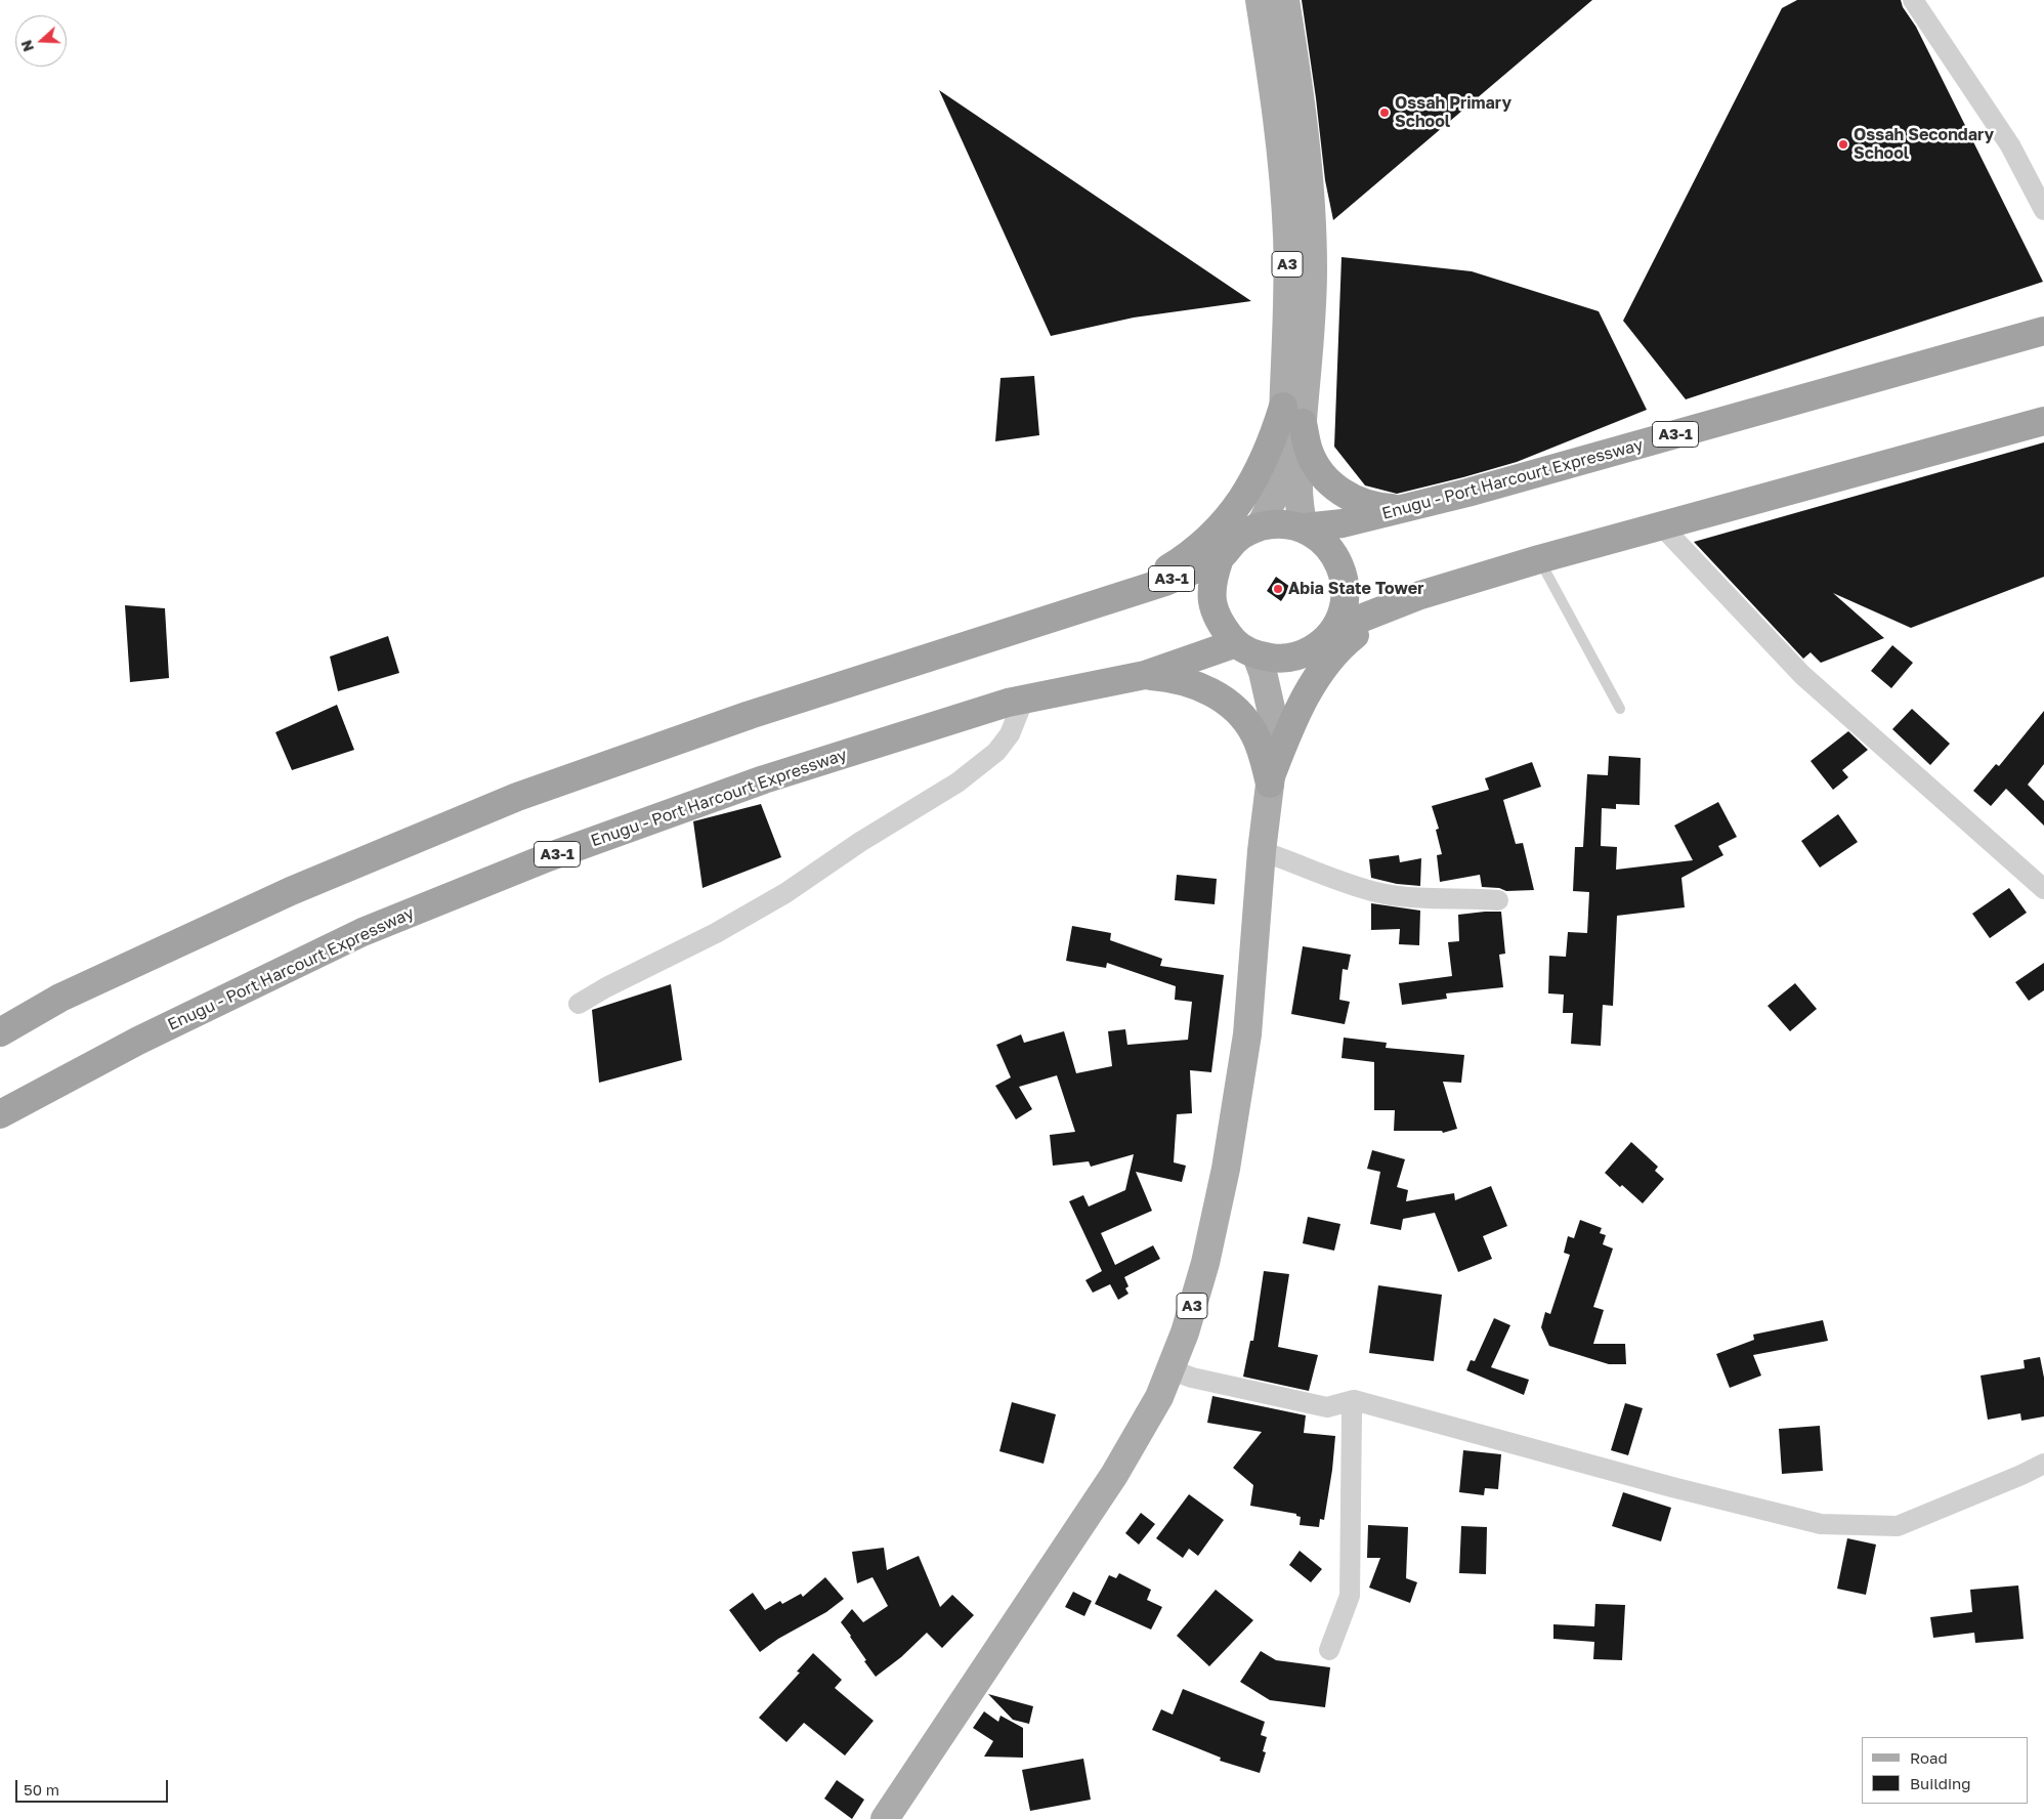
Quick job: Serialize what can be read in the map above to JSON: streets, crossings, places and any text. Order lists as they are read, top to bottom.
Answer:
{
  "streets": {
    "highway": ["A3-1", "Enugu - Port Harcourt Expressway"],
    "main road": ["A3"]
  },
  "crossings": [
    ["A3", "A3-1"],
    ["A3", "Enugu - Port Harcourt Expressway"],
    ["A3-1", "Enugu - Port Harcourt Expressway"]
  ],
  "places": ["Ossah Primary School", "Ossah Secondary School", "Abia State Tower"],
  "legend": ["Road", "Building"],
  "scale_bar": "50 m",
  "north": "left"
}
